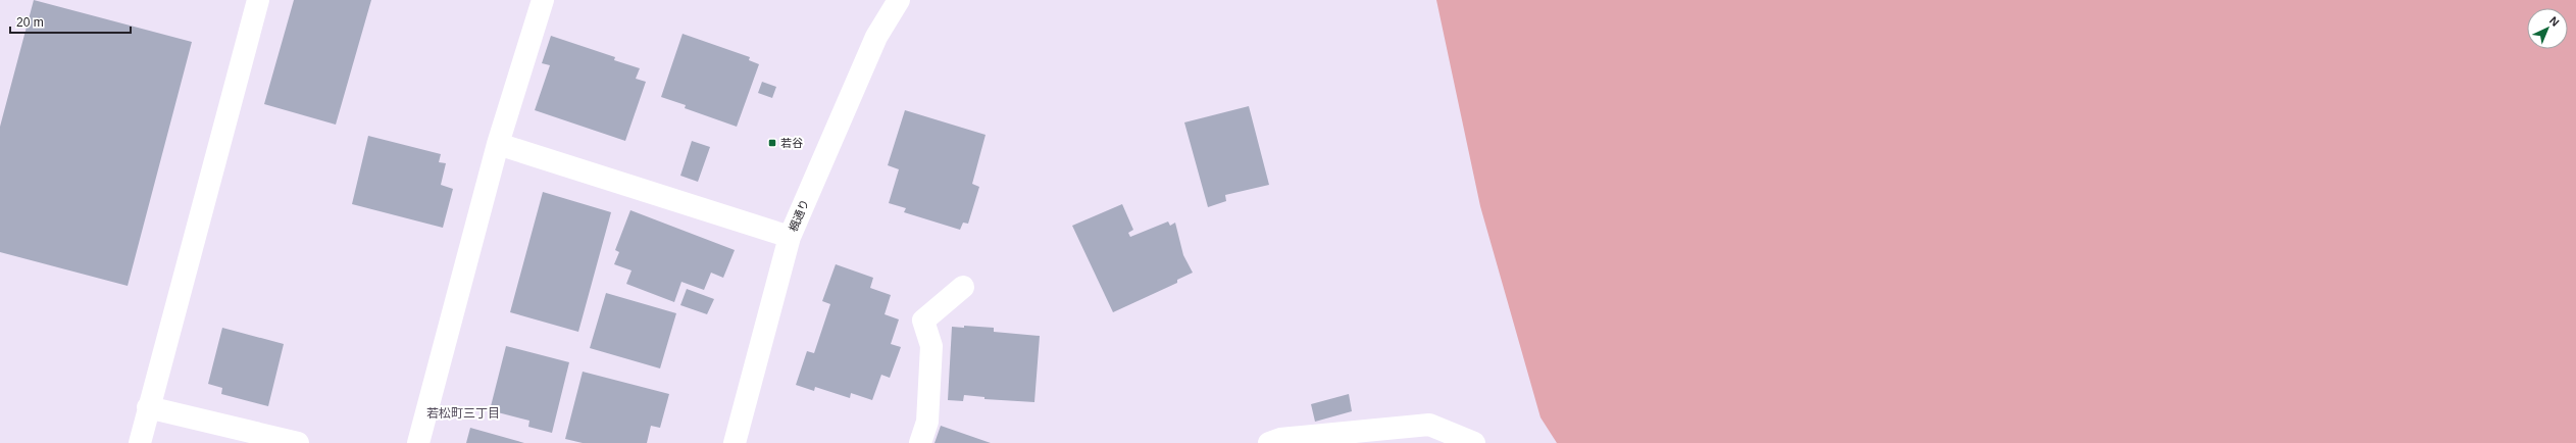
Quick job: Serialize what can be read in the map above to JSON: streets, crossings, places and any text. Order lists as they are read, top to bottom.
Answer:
{
  "streets": {
    "street": ["楓通り"]
  },
  "districts": ["若松町三丁目"],
  "places": {
    "transit": ["若谷"]
  },
  "scale_bar": "20 m",
  "north": "top right"
}
